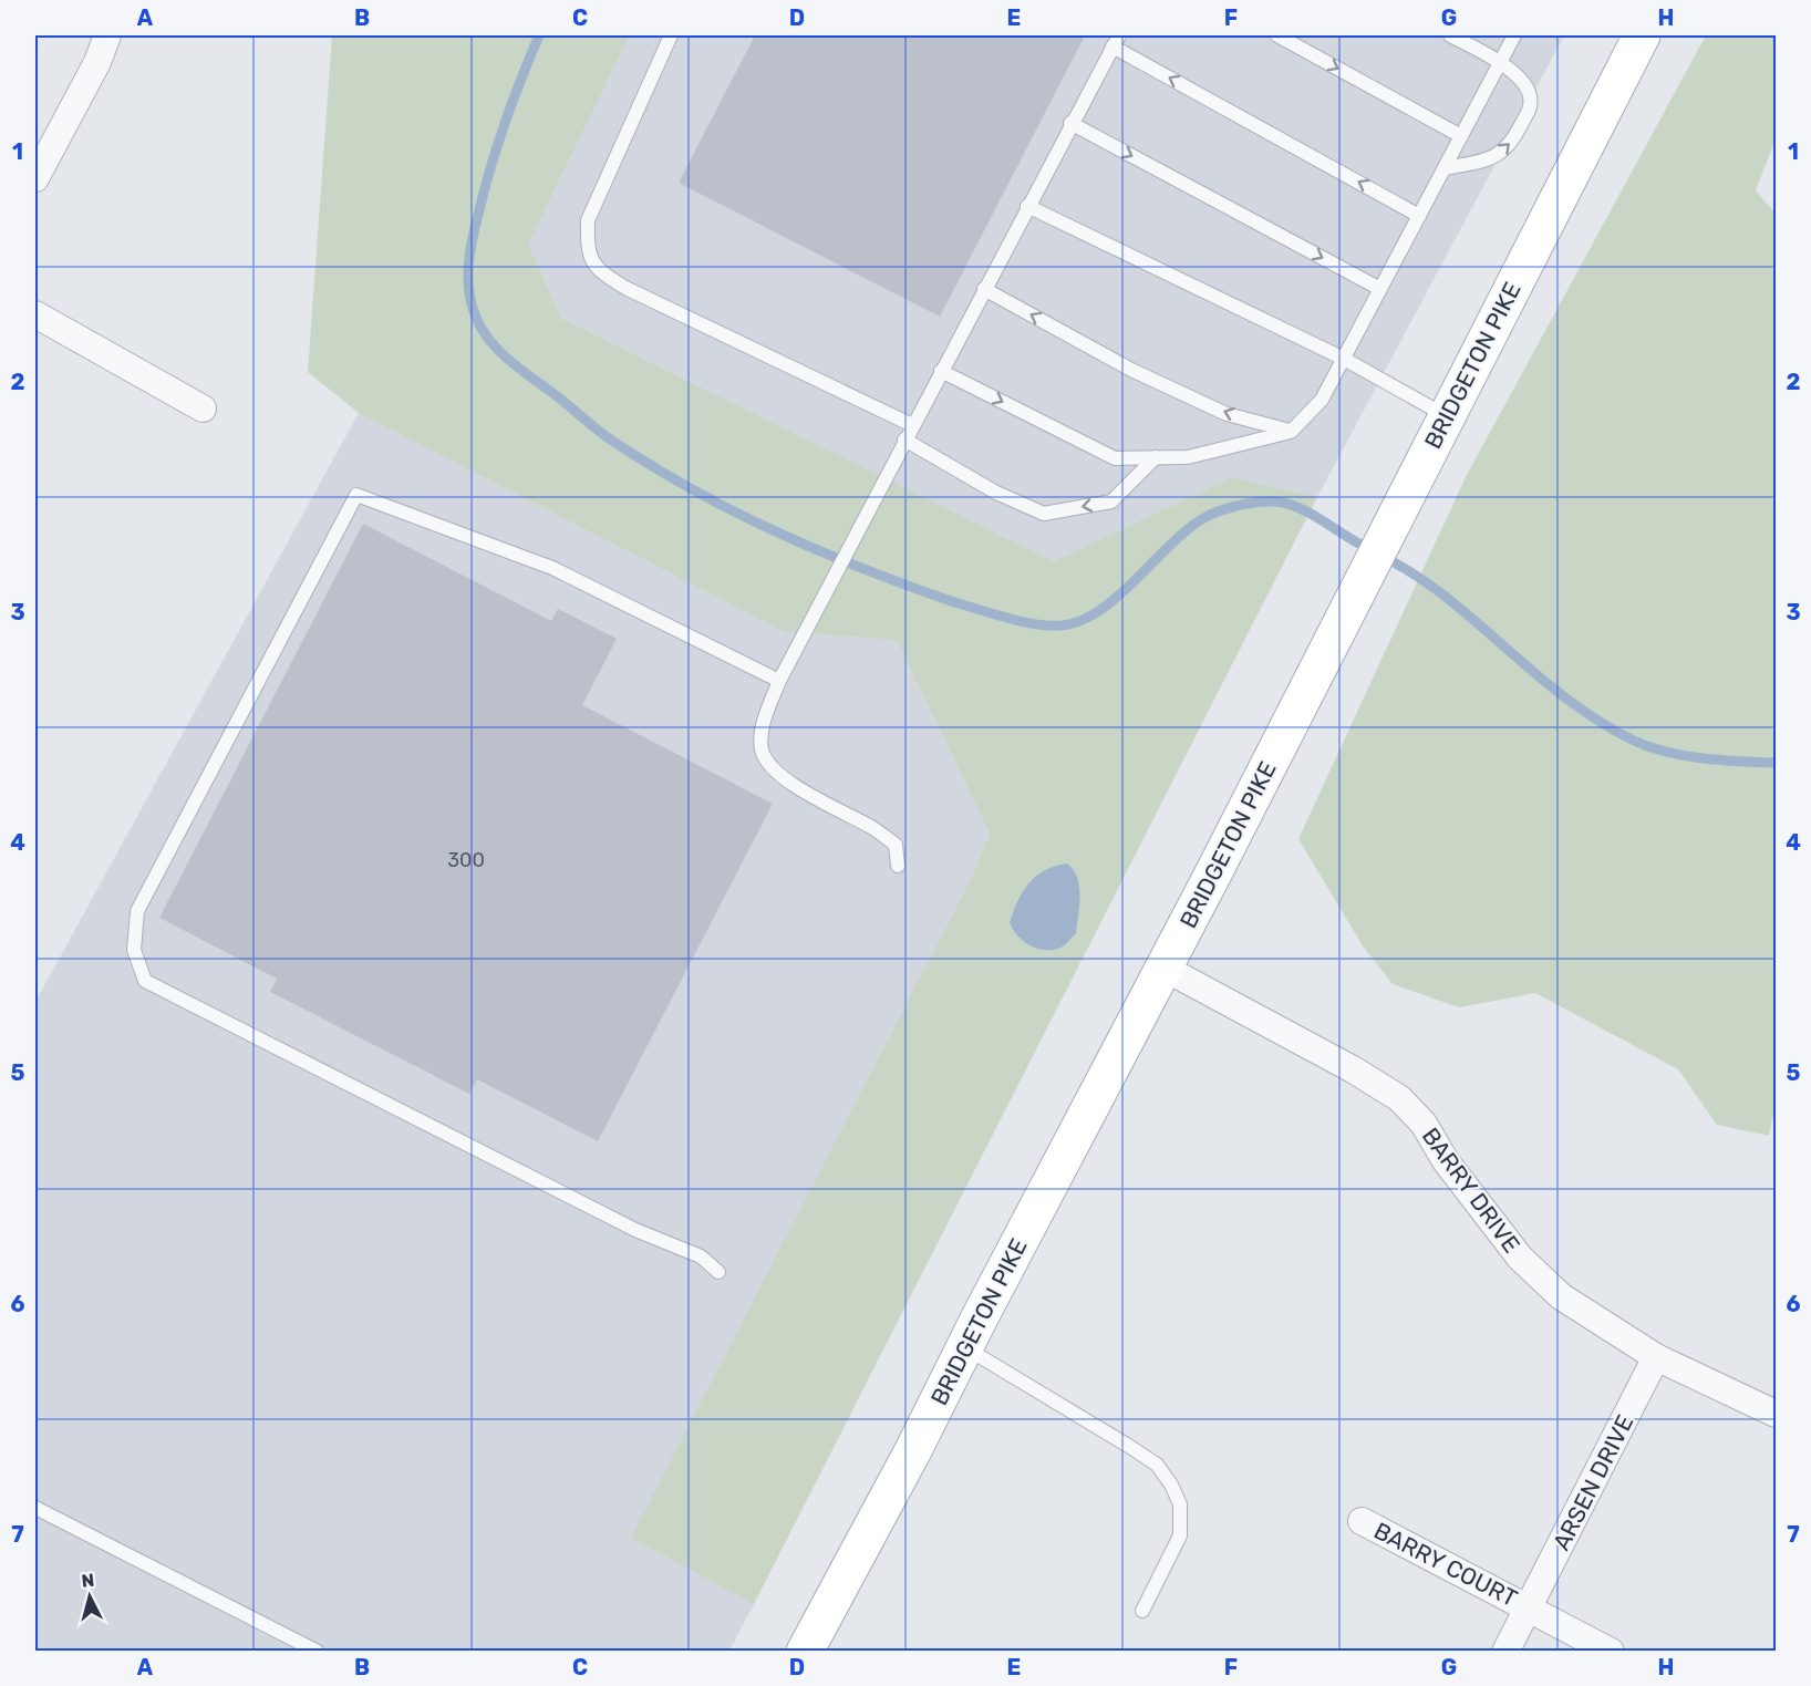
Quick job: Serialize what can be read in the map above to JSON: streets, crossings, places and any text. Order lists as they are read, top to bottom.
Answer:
{
  "streets": {
    "main road": ["BRIDGETON PIKE"],
    "street": ["BARRY DRIVE", "ARSEN DRIVE", "BARRY COURT"]
  },
  "crossings": [
    ["BRIDGETON PIKE", "BARRY DRIVE"],
    ["BARRY DRIVE", "ARSEN DRIVE"],
    ["ARSEN DRIVE", "BARRY COURT"]
  ],
  "house_numbers": ["300"],
  "north": "top",
  "grid": {
    "columns": [
      "A",
      "B",
      "C",
      "D",
      "E",
      "F",
      "G",
      "H"
    ],
    "rows": [
      "1",
      "2",
      "3",
      "4",
      "5",
      "6",
      "7"
    ]
  }
}
